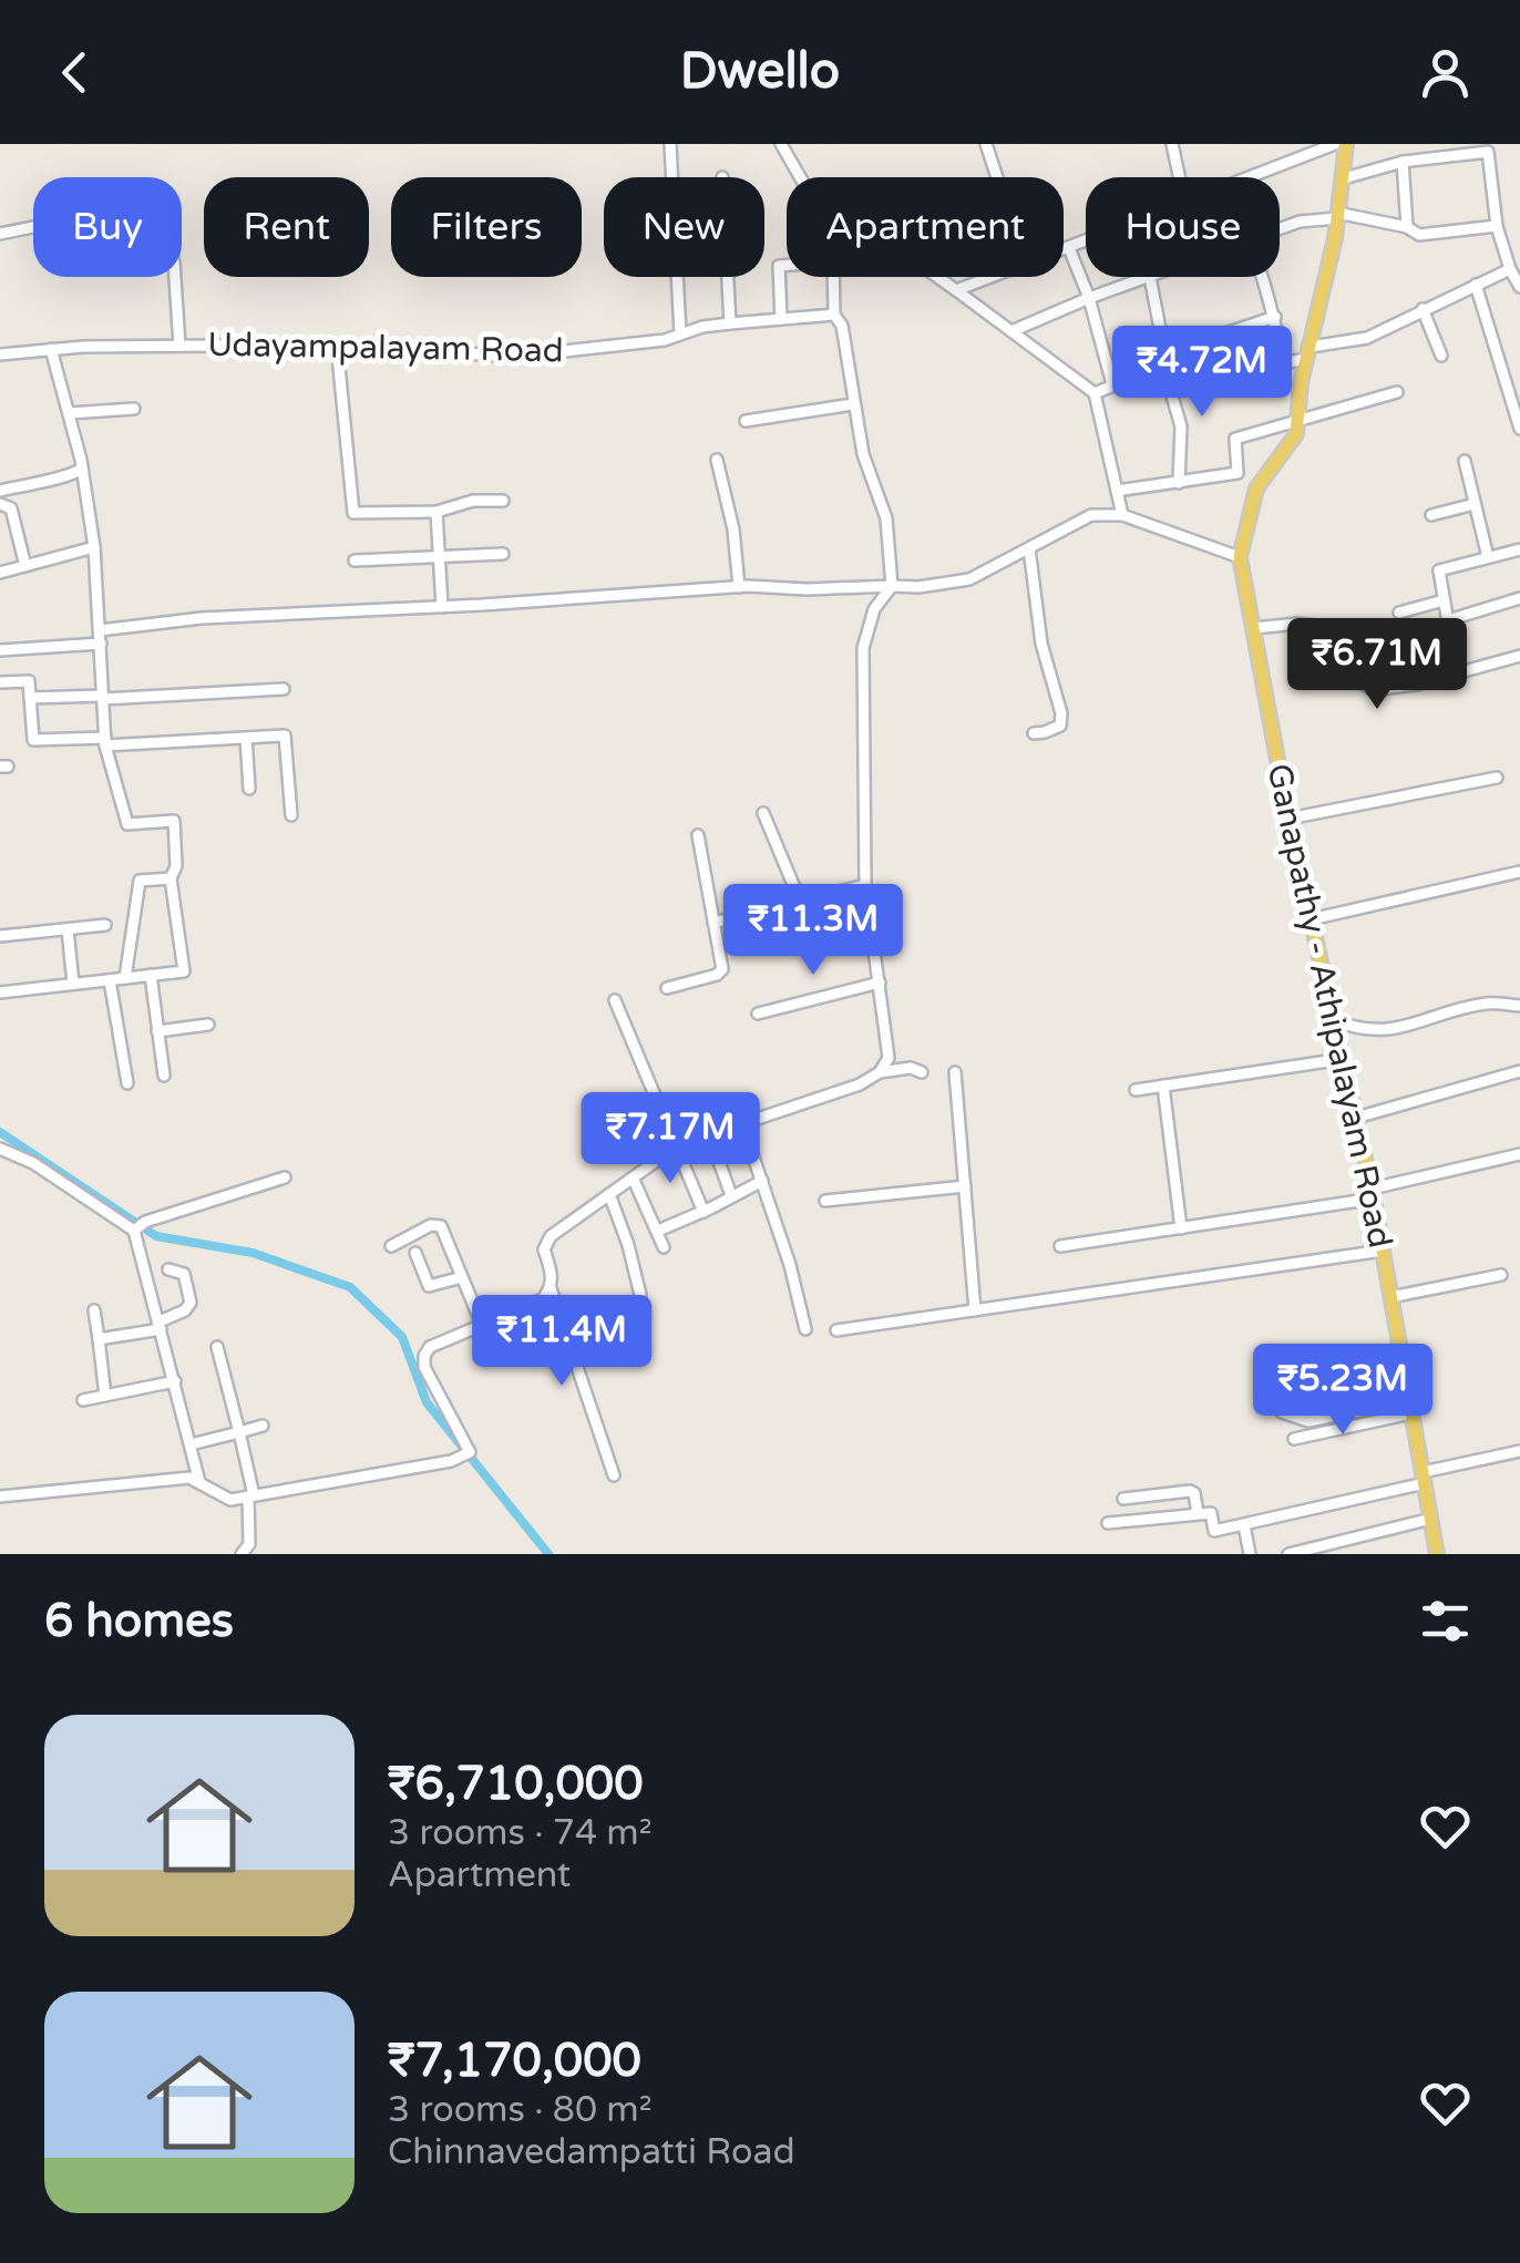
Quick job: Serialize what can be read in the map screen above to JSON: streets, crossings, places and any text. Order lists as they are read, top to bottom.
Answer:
{
  "streets": {
    "main road": ["Ganapathy - Athipalayam Road"],
    "street": ["Udayampalayam Road"]
  },
  "page": {
    "header": "Dwello",
    "chip": [
      "Buy",
      "Rent",
      "Filters",
      "New",
      "Apartment",
      "House"
    ],
    "price": [
      "₹4.72M",
      "₹6.71M",
      "₹11.3M",
      "₹7.17M",
      "₹11.4M",
      "₹5.23M"
    ],
    "heading": "6 homes",
    "list": [
      {
        "name": "₹6,710,000",
        "note": "3 rooms · 74 m² · Apartment"
      },
      {
        "name": "₹7,170,000",
        "note": "3 rooms · 80 m² · Chinnavedampatti Road"
      }
    ]
  }
}
